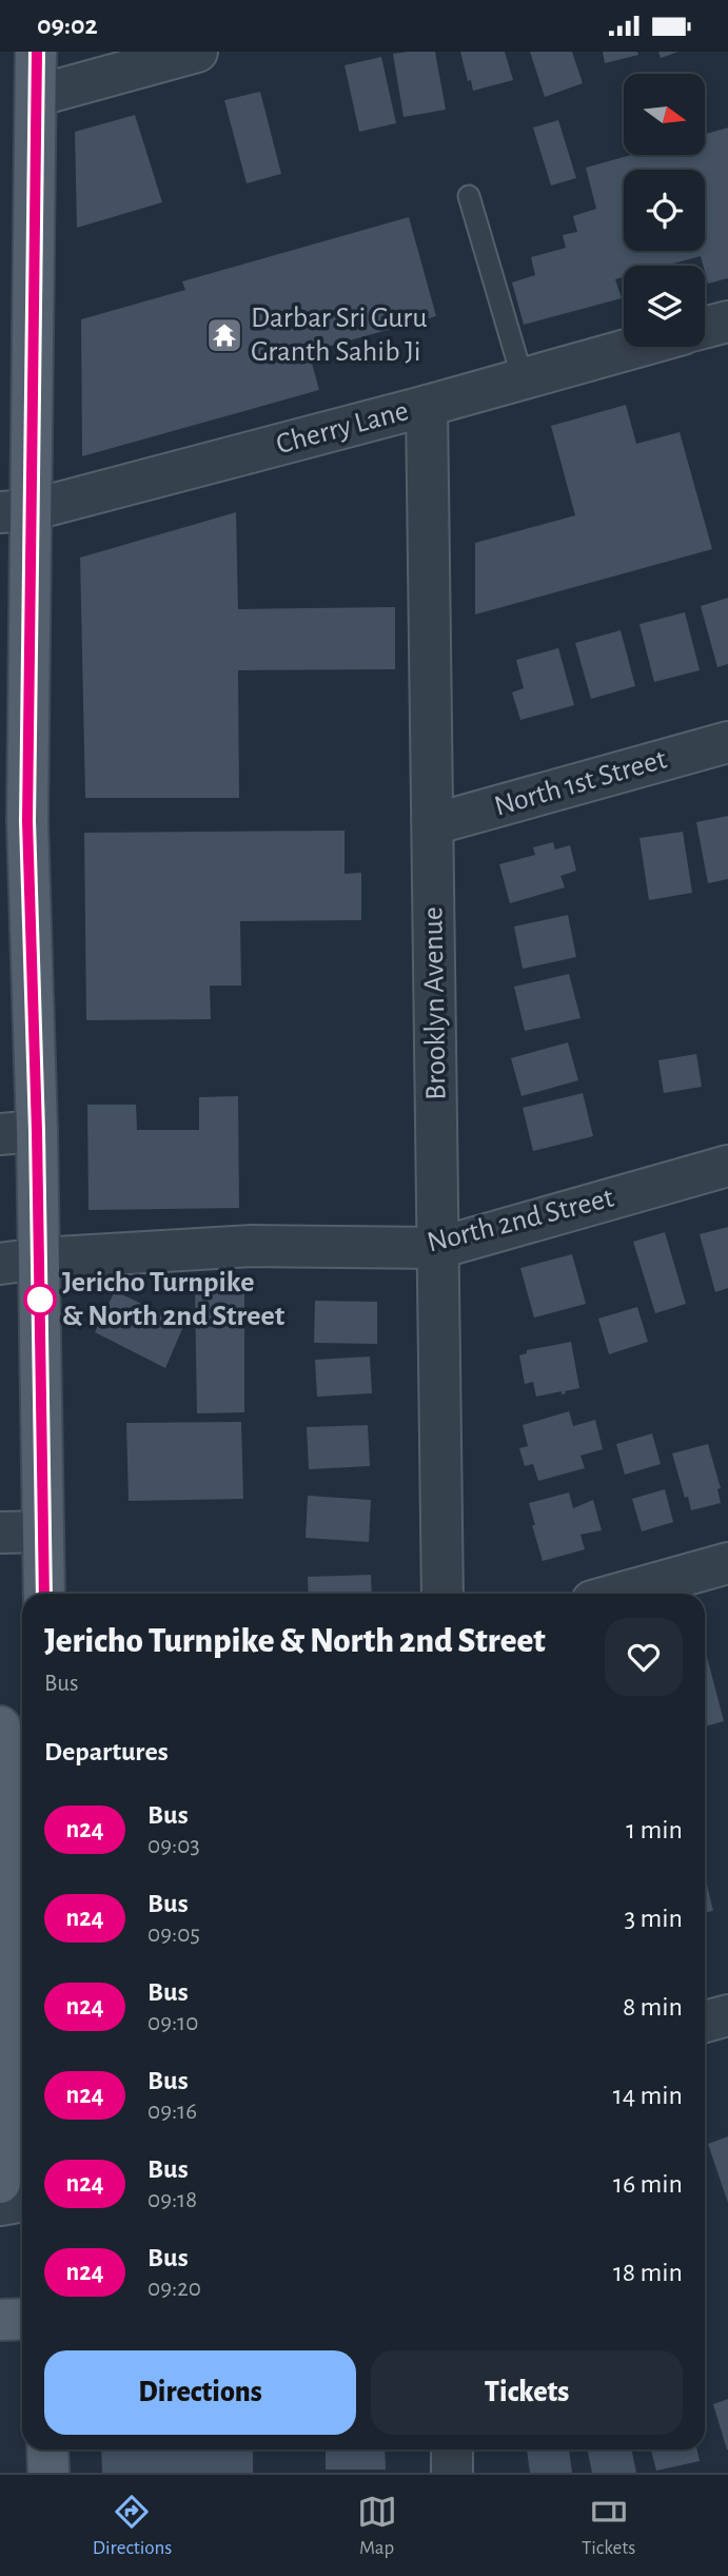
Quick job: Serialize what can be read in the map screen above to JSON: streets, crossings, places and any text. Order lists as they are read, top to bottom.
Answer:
{
  "streets": {
    "street": [
      "Cherry Lane",
      "North 1st Street",
      "Brooklyn Avenue",
      "North 2nd Street"
    ]
  },
  "crossings": [
    ["Cherry Lane", "Brooklyn Avenue"],
    ["North 1st Street", "Brooklyn Avenue"],
    ["Brooklyn Avenue", "North 2nd Street"]
  ],
  "places": {
    "temple": ["Darbar Sri Guru Granth Sahib Ji"],
    "other": ["Jericho Turnpike & North 2nd Street"]
  },
  "lines": ["bus line n24"],
  "north": "right",
  "page": {
    "status": "09:02",
    "heading": [
      ["Jericho Turnpike & North 2nd Street", "Bus"],
      "Departures"
    ],
    "list": [
      {
        "mark": "n24",
        "name": "Bus",
        "note": "09:03",
        "value": "1 min"
      },
      {
        "mark": "n24",
        "name": "Bus",
        "note": "09:05",
        "value": "3 min"
      },
      {
        "mark": "n24",
        "name": "Bus",
        "note": "09:10",
        "value": "8 min"
      },
      {
        "mark": "n24",
        "name": "Bus",
        "note": "09:16",
        "value": "14 min"
      },
      {
        "mark": "n24",
        "name": "Bus",
        "note": "09:18",
        "value": "16 min"
      },
      {
        "mark": "n24",
        "name": "Bus",
        "note": "09:20",
        "value": "18 min"
      }
    ],
    "buttons": ["Directions", "Tickets"],
    "tabs": ["Directions", "Map", "Tickets"]
  }
}
